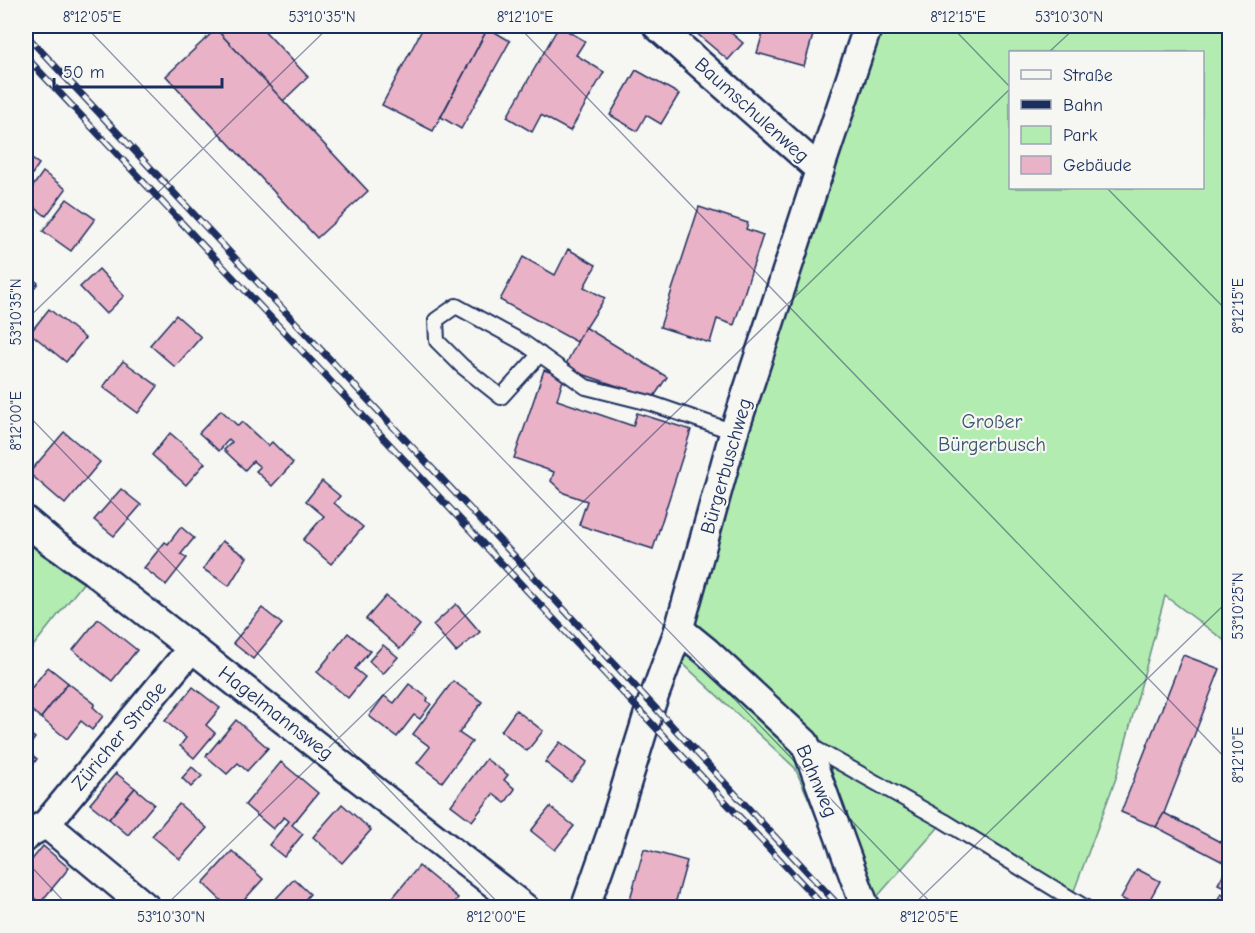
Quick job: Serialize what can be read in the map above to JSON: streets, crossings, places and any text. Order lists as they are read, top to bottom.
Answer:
{
  "streets": {
    "street": [
      "Baumschulenweg",
      "Bürgerbuschweg",
      "Hagelmannsweg",
      "Züricher Straße",
      "Bahnweg"
    ]
  },
  "crossings": [
    ["Baumschulenweg", "Bürgerbuschweg"],
    ["Bürgerbuschweg", "Bahnweg"],
    ["Hagelmannsweg", "Züricher Straße"]
  ],
  "parks": ["Großer Bürgerbusch"],
  "legend": [
    "Straße",
    "Bahn",
    "Park",
    "Gebäude"
  ],
  "scale_bar": "50 m",
  "coordinates": [
    "8°12'05\"E",
    "53°10'35\"N",
    "8°12'10\"E",
    "8°12'15\"E",
    "53°10'30\"N",
    "8°12'00\"E",
    "53°10'25\"N"
  ]
}
